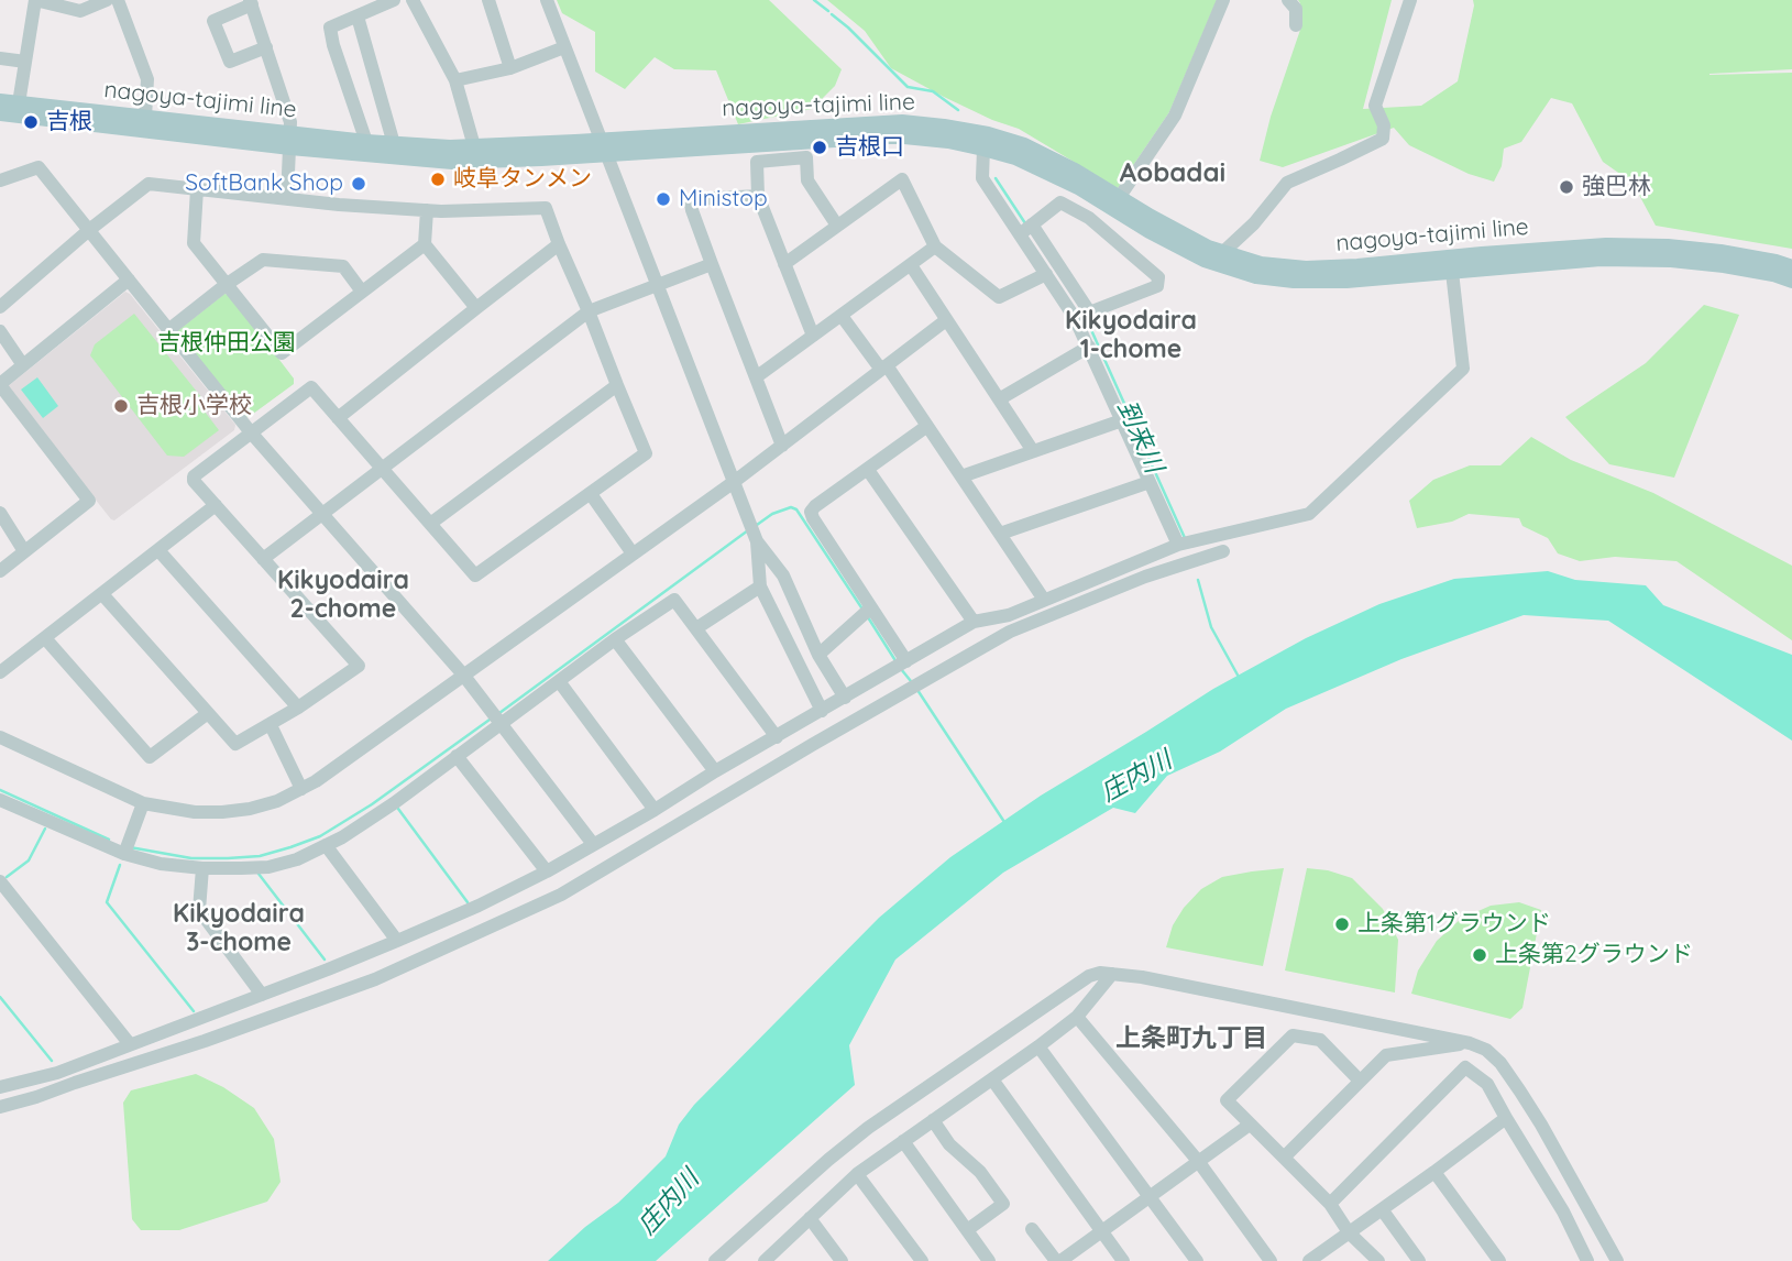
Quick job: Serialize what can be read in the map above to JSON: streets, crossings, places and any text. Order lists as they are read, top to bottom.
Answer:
{
  "streets": {
    "main road": ["nagoya-tajimi line"]
  },
  "districts": [
    "Aobadai",
    "Kikyodaira 1-chome",
    "Kikyodaira 2-chome",
    "Kikyodaira 3-chome",
    "上条町九丁目"
  ],
  "water": ["到来川", "庄内川"],
  "parks": ["吉根仲田公園"],
  "places": [
    "吉根",
    "吉根口",
    "岐阜タンメン",
    "SoftBank Shop",
    "強巴林",
    "Ministop",
    "吉根小学校",
    "上条第1グラウンド",
    "上条第2グラウンド"
  ]
}
